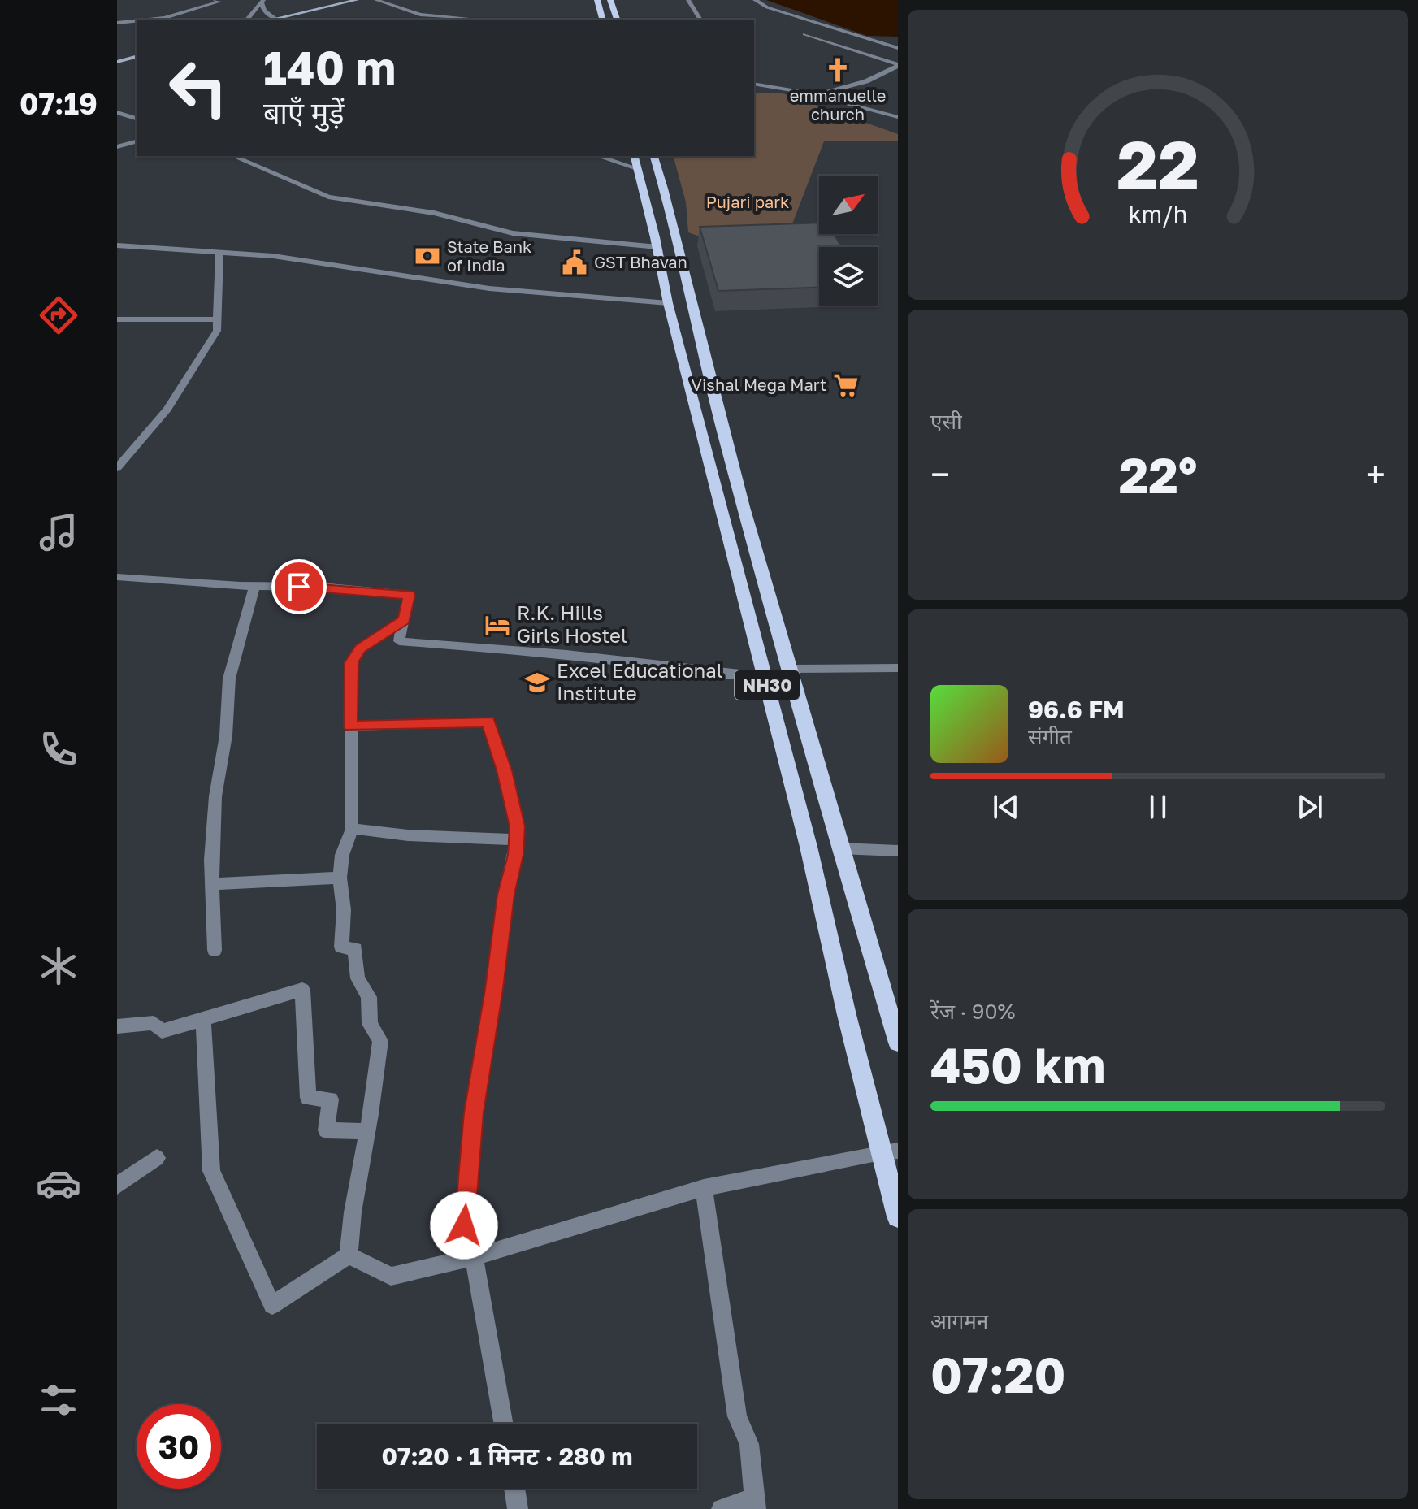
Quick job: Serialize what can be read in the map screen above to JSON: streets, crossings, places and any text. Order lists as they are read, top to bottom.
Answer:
{
  "streets": {
    "main road": ["NH30"]
  },
  "parks": ["Pujari park"],
  "places": {
    "church": ["emmanuelle church"],
    "bank": ["State Bank of India"],
    "public building": ["GST Bhavan"],
    "supermarket": ["Vishal Mega Mart"],
    "hotel": ["R.K. Hills Girls Hostel"],
    "school or university": ["Excel Educational Institute"]
  },
  "north": "top right",
  "page": {
    "tabs": "07:19",
    "turn": ["140 m", "बाएँ मुड़ें"],
    "tile": [
      "एसी",
      ["रेंज · 90%", "450 km"],
      ["आगमन", "07:20"]
    ],
    "heat": ["−", "22°", "+"],
    "song": ["96.6 FM", "संगीत"],
    "limit": "30",
    "trip": "07:20 · 1 मिनट · 280 m",
    "gauge": ["22", "km/h"]
  }
}
